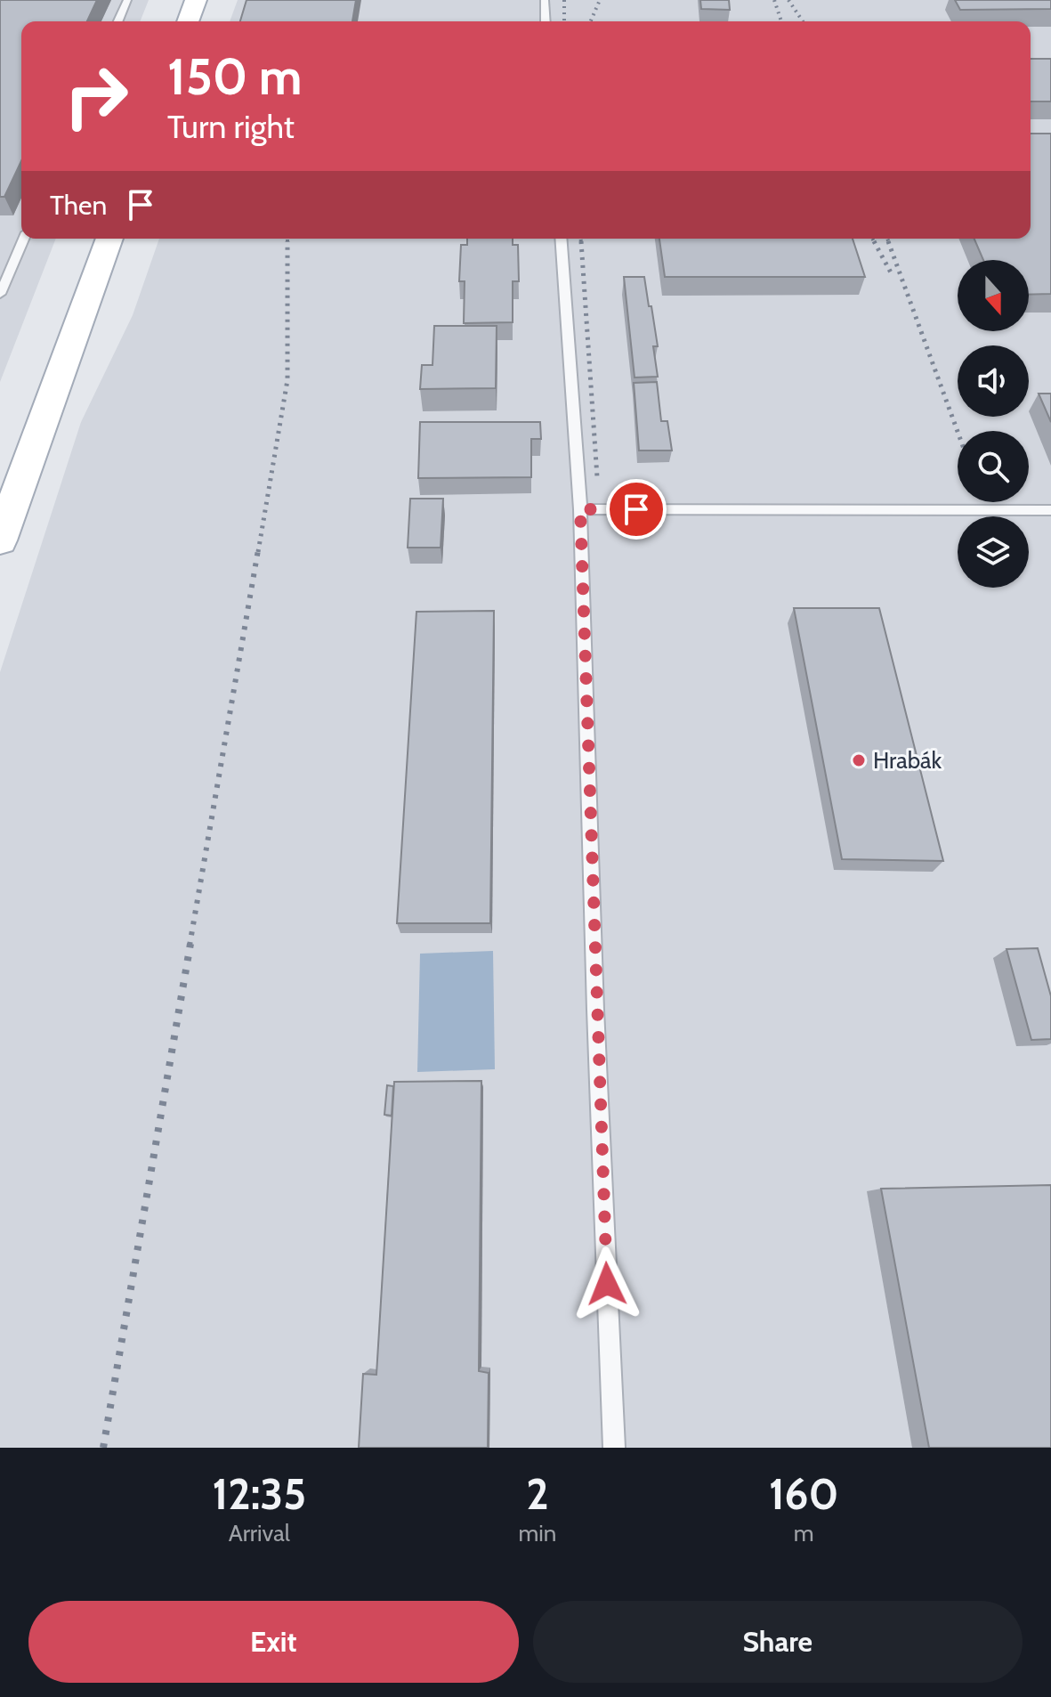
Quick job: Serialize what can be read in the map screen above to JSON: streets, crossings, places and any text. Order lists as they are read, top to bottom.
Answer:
{
  "places": ["Hrabák"],
  "north": "bottom",
  "page": {
    "turn": ["150 m", "Turn right"],
    "then": "Then",
    "eta": [
      "12:35",
      "Arrival",
      "2",
      "min",
      "160",
      "m"
    ],
    "buttons": ["Exit", "Share"]
  }
}
